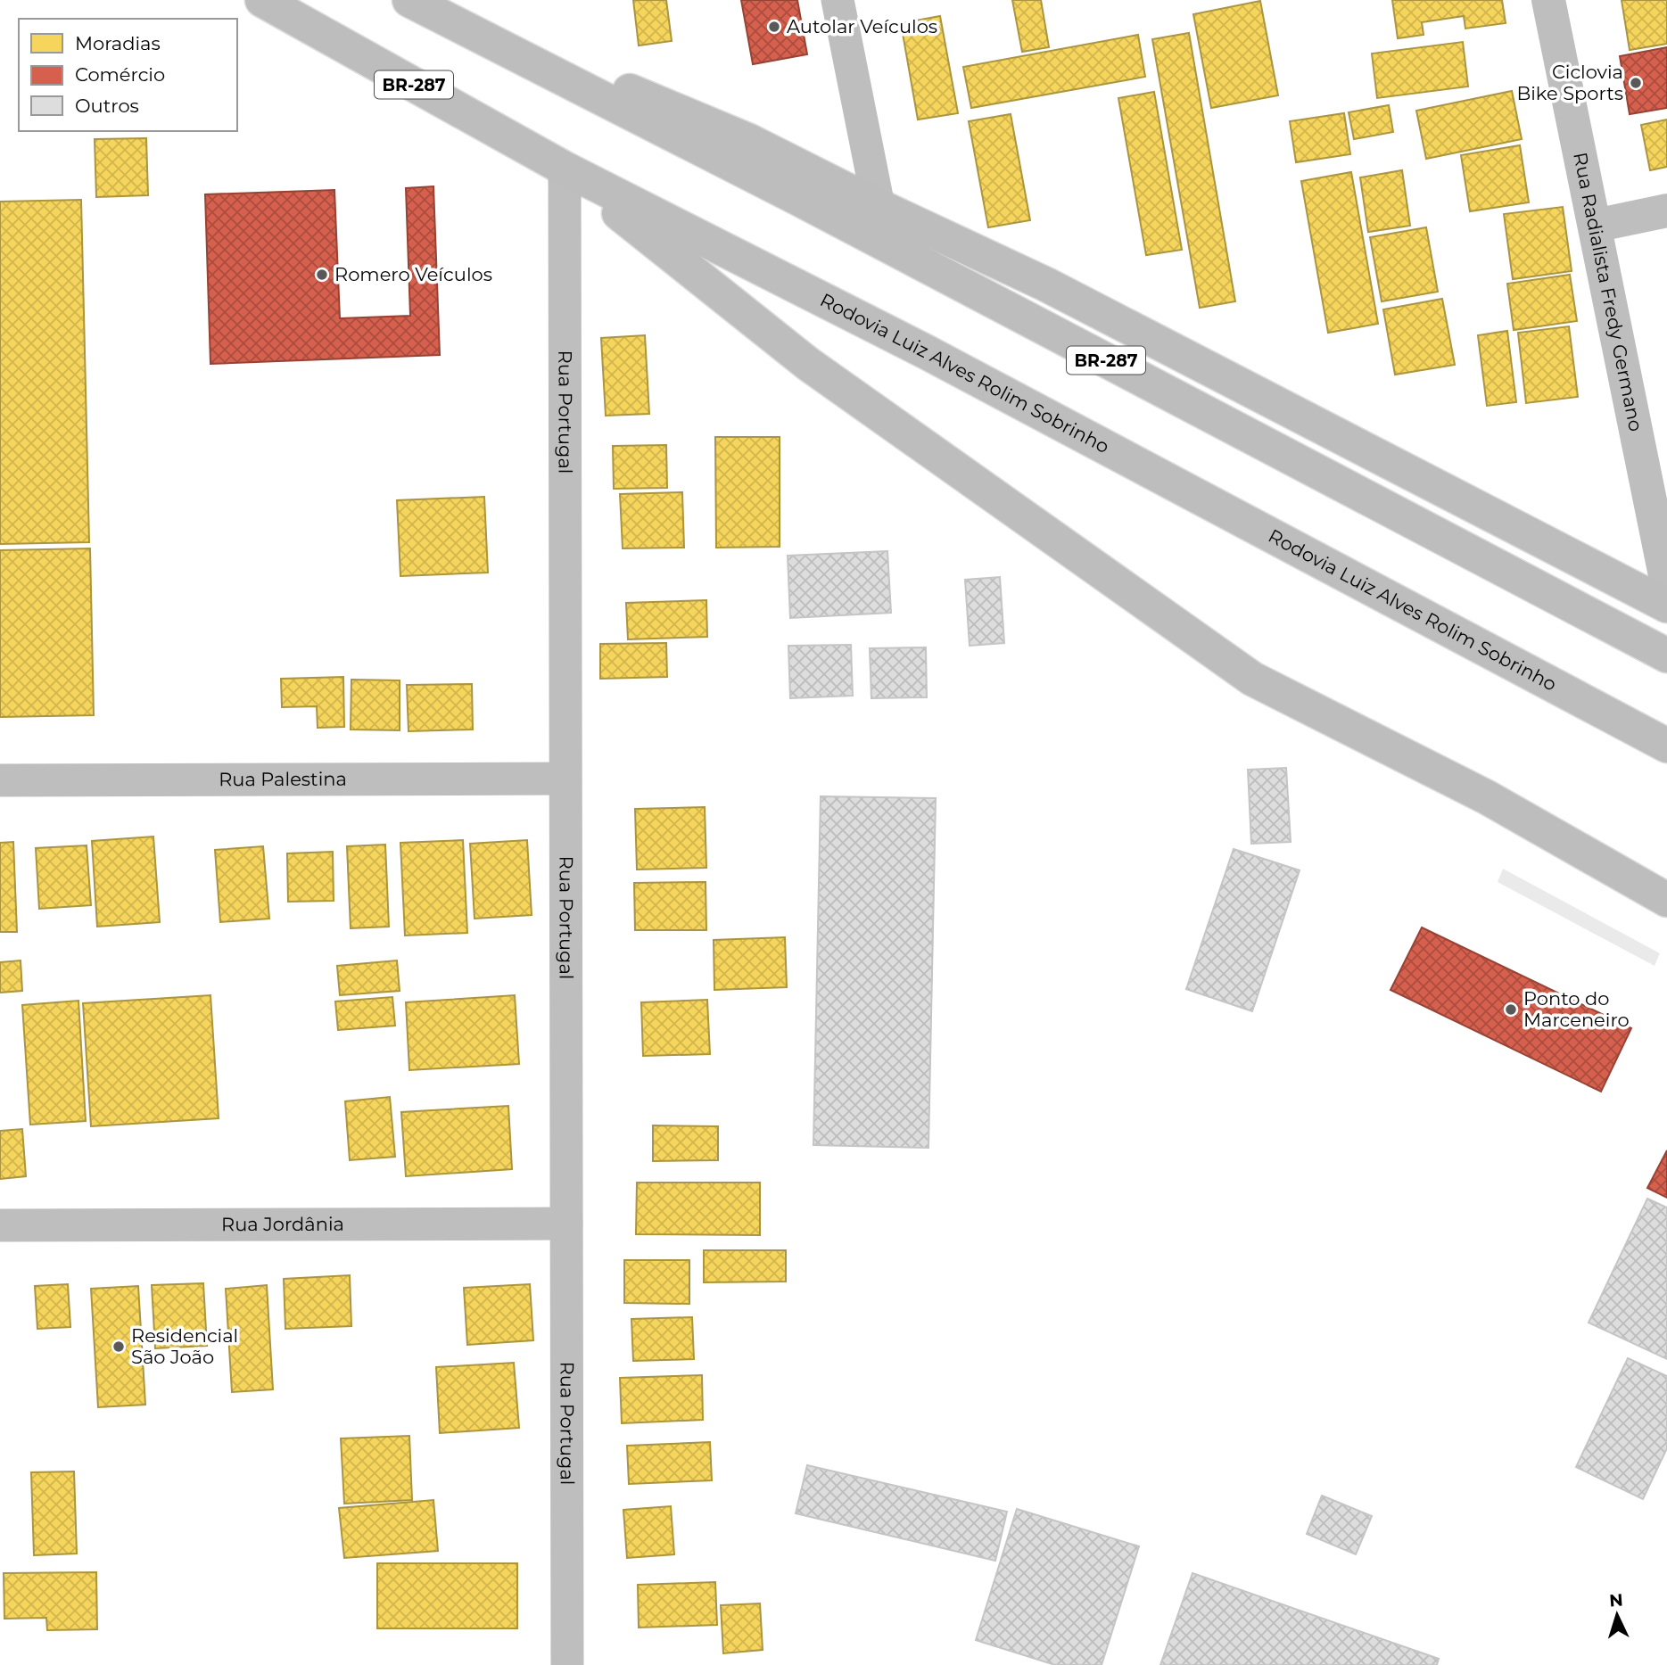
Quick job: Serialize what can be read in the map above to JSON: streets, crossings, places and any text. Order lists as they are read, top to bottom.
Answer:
{
  "streets": {
    "highway": ["BR-287", "Rodovia Luiz Alves Rolim Sobrinho"],
    "street": [
      "Rua Radialista Fredy Germano",
      "Rua Portugal",
      "Rua Palestina",
      "Rua Jordânia"
    ]
  },
  "crossings": [
    ["BR-287", "Rodovia Luiz Alves Rolim Sobrinho"],
    ["BR-287", "Rua Portugal"],
    ["Rodovia Luiz Alves Rolim Sobrinho", "Rua Portugal"],
    ["Rua Portugal", "Rua Palestina"],
    ["Rua Portugal", "Rua Jordânia"]
  ],
  "places": [
    "Autolar Veículos",
    "Ciclovia Bike Sports",
    "Romero Veículos",
    "Ponto do Marceneiro",
    "Residencial São João"
  ],
  "legend": ["Moradias", "Comércio", "Outros"],
  "north": "top"
}
